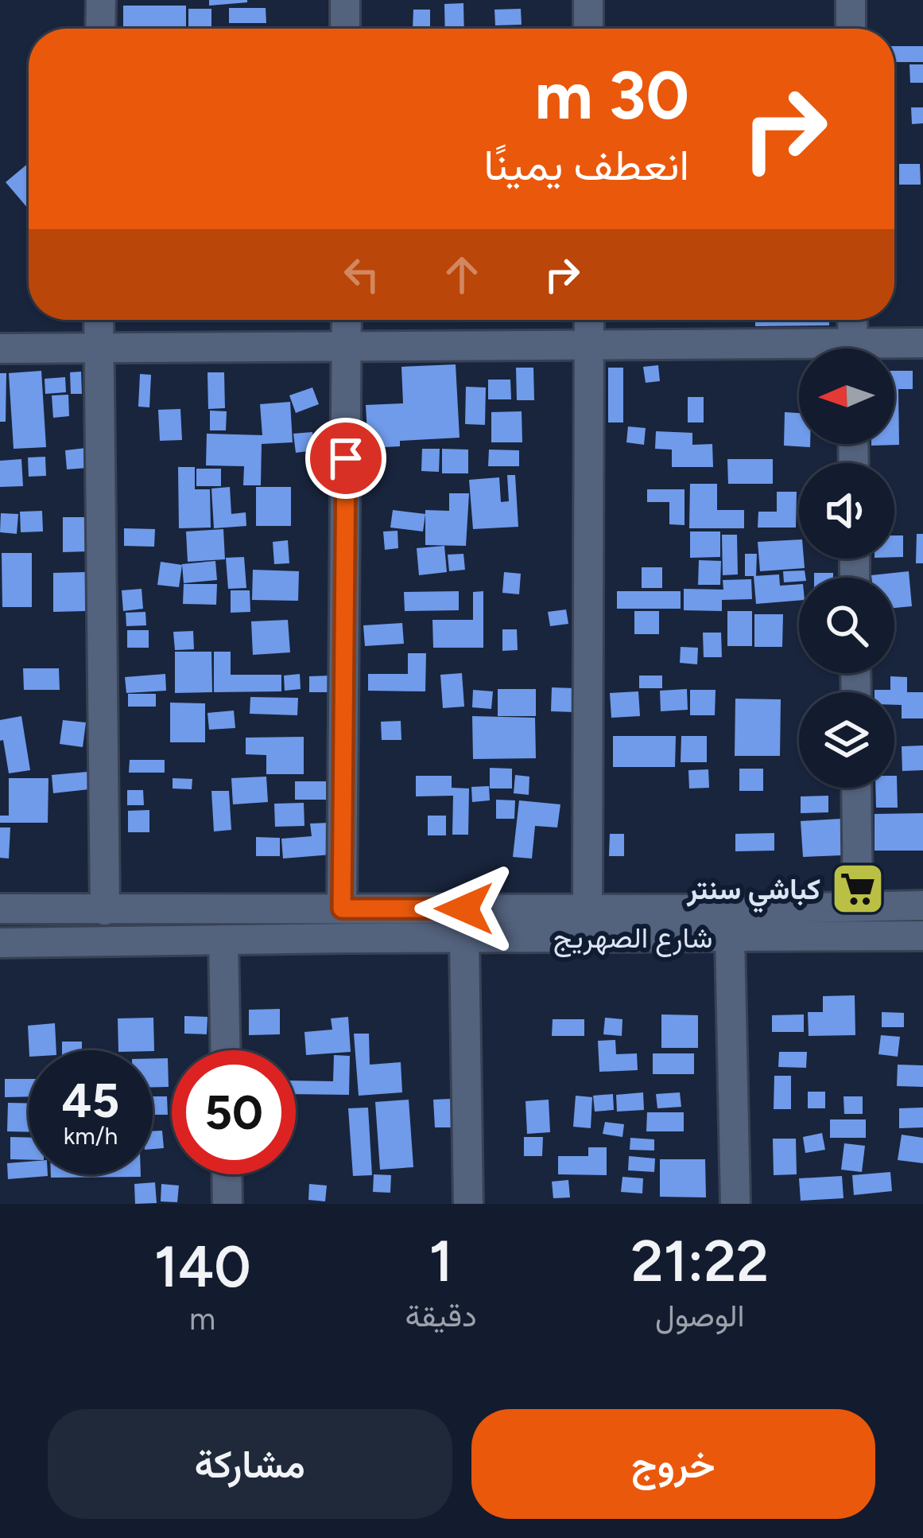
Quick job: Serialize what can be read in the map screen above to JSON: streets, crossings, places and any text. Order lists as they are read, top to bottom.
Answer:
{
  "streets": {
    "street": ["شارع الصهريج"]
  },
  "places": {
    "supermarket": ["كباشي سنتر"]
  },
  "north": "left",
  "page": {
    "turn": ["30 m", "انعطف يمينًا"],
    "speed": "45 km/h",
    "limit": "50",
    "eta": [
      "21:22",
      "الوصول",
      "1",
      "دقيقة",
      "140",
      "m"
    ],
    "buttons": ["خروج", "مشاركة"]
  }
}
